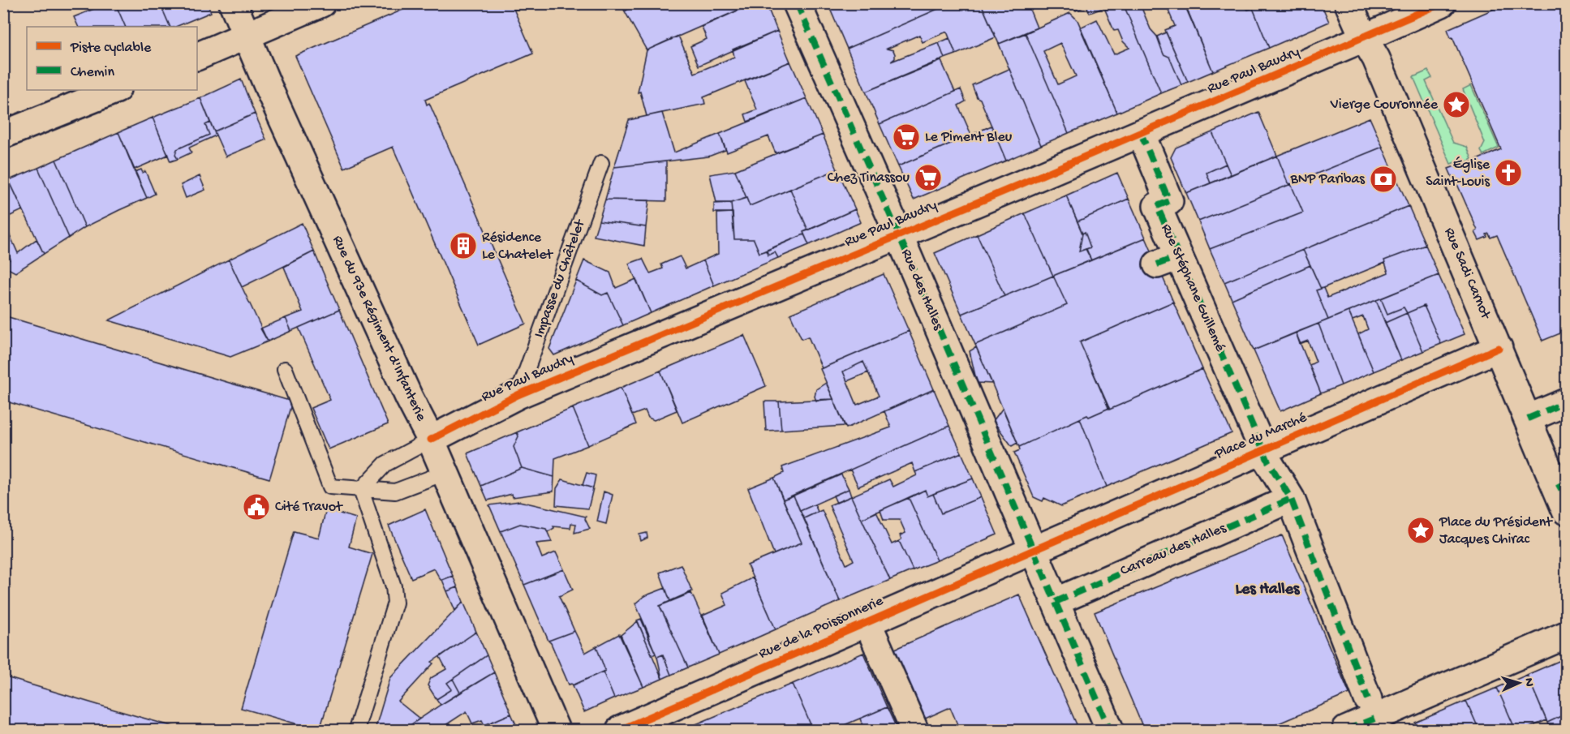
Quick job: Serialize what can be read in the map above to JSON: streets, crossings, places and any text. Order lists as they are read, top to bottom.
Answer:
{
  "streets": {
    "street": [
      "Rue Paul Baudry",
      "Rue Sadi Carnot",
      "Rue Stéphane Guillemé",
      "Rue des Halles",
      "Rue du 93e Régiment d'Infanterie",
      "Place du Marché",
      "Carreau des Halles",
      "Rue de la Poissonnerie"
    ],
    "lane": ["Impasse du Châtelet"]
  },
  "crossings": [
    ["Rue Paul Baudry", "Rue Sadi Carnot"],
    ["Rue Paul Baudry", "Impasse du Châtelet"],
    ["Rue Paul Baudry", "Rue Stéphane Guillemé"],
    ["Rue Paul Baudry", "Rue des Halles"],
    ["Rue Paul Baudry", "Rue du 93e Régiment d'Infanterie"],
    ["Rue Sadi Carnot", "Place du Marché"],
    ["Rue Stéphane Guillemé", "Place du Marché"],
    ["Rue des Halles", "Place du Marché"],
    ["Rue des Halles", "Rue de la Poissonnerie"],
    ["Place du Marché", "Rue de la Poissonnerie"]
  ],
  "districts": ["Les Halles"],
  "places": {
    "place": ["Vierge Couronnée", "Place du Président Jacques Chirac"],
    "supermarket": ["Le Piment Bleu", "Chez Tinassou"],
    "church": ["Église Saint-Louis"],
    "bank": ["BNP Paribas"],
    "building": ["Résidence Le Chatelet"],
    "public building": ["Cité Travot"]
  },
  "legend": ["Piste cyclable", "Chemin"],
  "north": "right"
}
